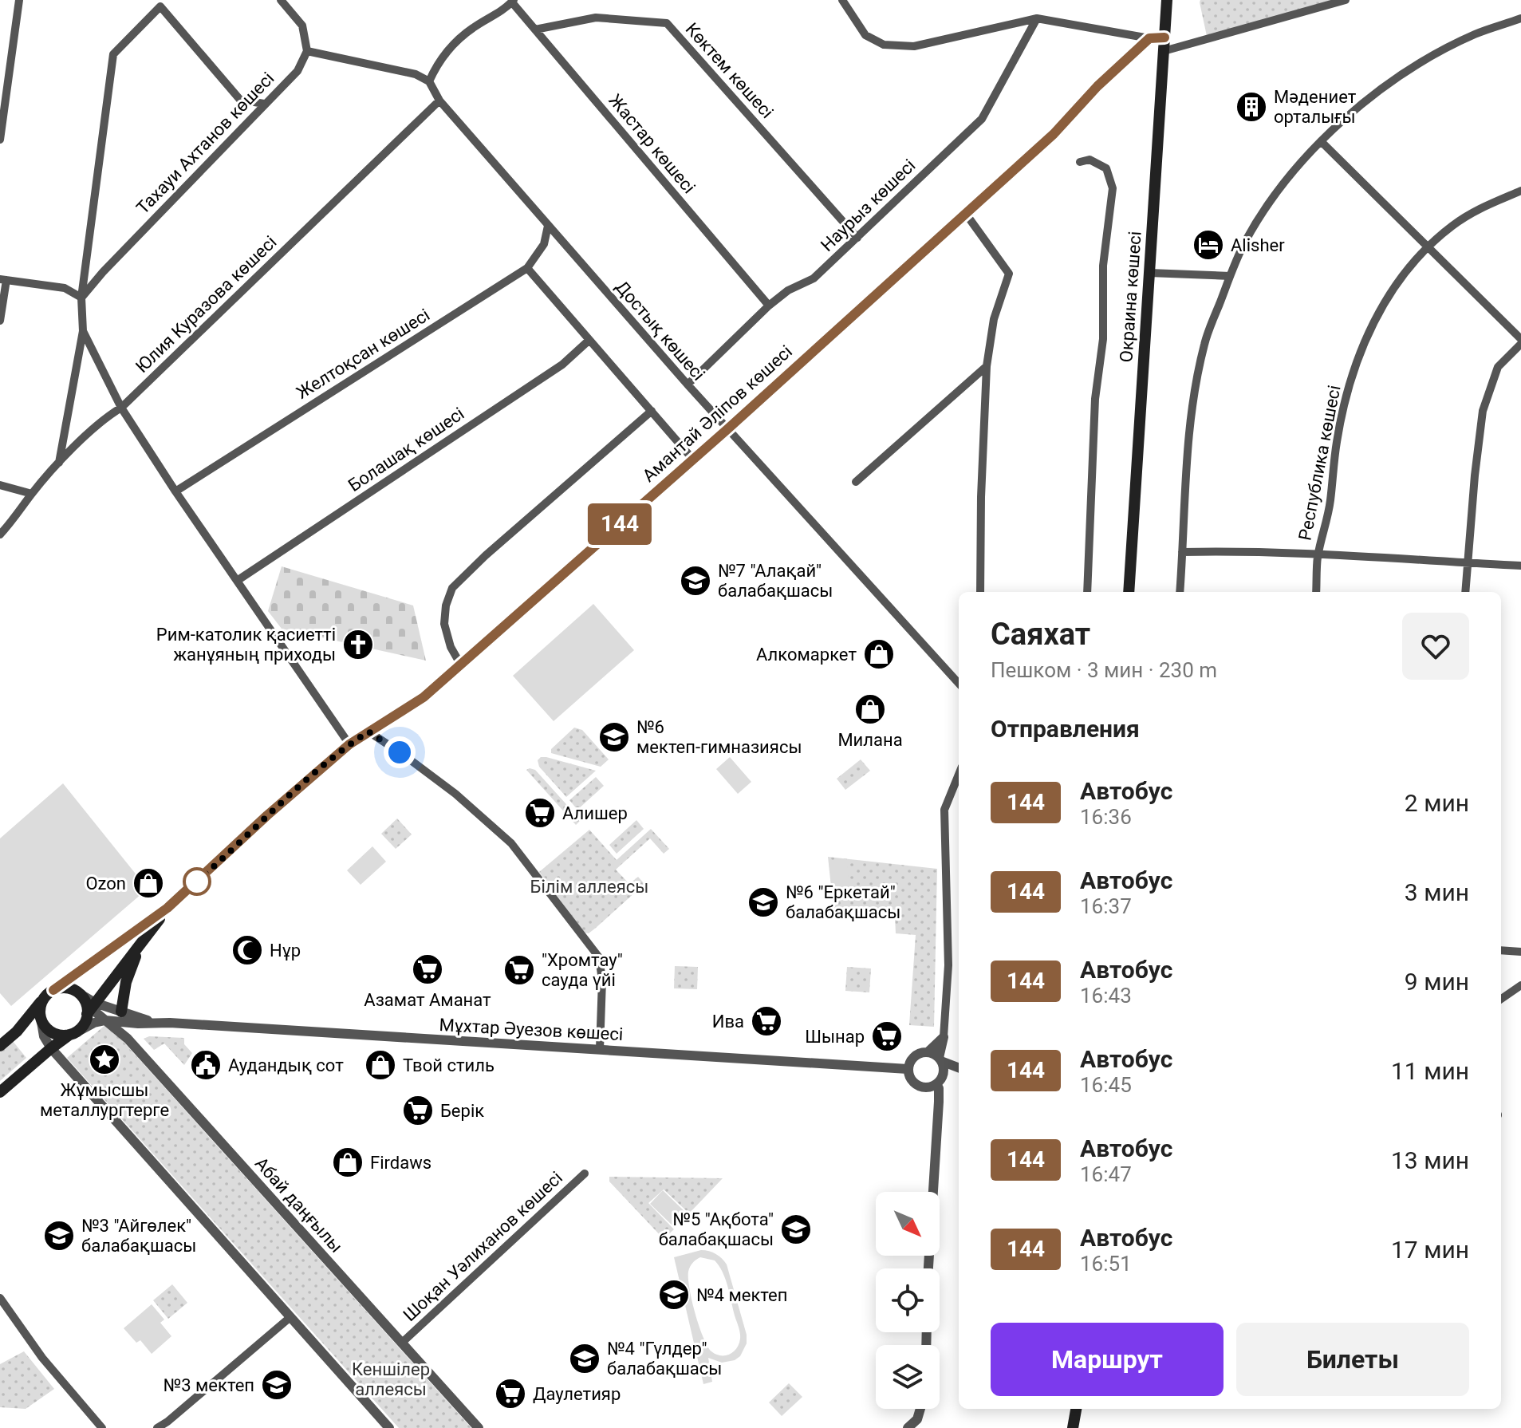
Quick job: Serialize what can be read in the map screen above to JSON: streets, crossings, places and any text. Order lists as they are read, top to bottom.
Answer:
{
  "streets": {
    "main road": ["Окраина көшесі", "Амантай Әліпов көшесі"],
    "street": [
      "Көктем көшесі",
      "Тахауи Ахтанов көшесі",
      "Жастар көшесі",
      "Наурыз көшесі",
      "Юлия Куразова көшесі",
      "Достық көшесі",
      "Желтоқсан көшесі",
      "Болашақ көшесі",
      "Республика көшесі",
      "Мұхтар Әуезов көшесі",
      "Абай даңғылы",
      "Шоқан Уәлиханов көшесі"
    ]
  },
  "crossings": [
    ["Көктем көшесі", "Жастар көшесі"],
    ["Көктем көшесі", "Наурыз көшесі"],
    ["Жастар көшесі", "Наурыз көшесі"],
    ["Наурыз көшесі", "Достық көшесі"],
    ["Юлия Куразова көшесі", "Достық көшесі"],
    ["Достық көшесі", "Желтоқсан көшесі"],
    ["Достық көшесі", "Амантай Әліпов көшесі"],
    ["Амантай Әліпов көшесі", "Мұхтар Әуезов көшесі"],
    ["Амантай Әліпов көшесі", "Абай даңғылы"],
    ["Мұхтар Әуезов көшесі", "Абай даңғылы"],
    ["Абай даңғылы", "Шоқан Уәлиханов көшесі"]
  ],
  "parks": ["Білім аллеясы", "Кеншілер аллеясы"],
  "places": {
    "building": ["Мәдениет орталығы"],
    "hotel": ["Alisher"],
    "school or university": [
      "№7 \"Алақай\" балабақшасы",
      "№6 мектеп-гимназиясы",
      "№6 \"Еркетай\" балабақшасы",
      "№5 \"Ақбота\" балабақшасы",
      "№3 \"Айгөлек\" балабақшасы",
      "№4 мектеп",
      "№4 \"Гүлдер\" балабақшасы",
      "№3 мектеп"
    ],
    "church": ["Рим-католик қасиетті жанұяның приходы"],
    "shop": [
      "Алкомаркет",
      "Милана",
      "Ozon",
      "Твой стиль",
      "Firdaws"
    ],
    "supermarket": [
      "Алишер",
      "Азамат Аманат",
      "\"Хромтау\" сауда үйі",
      "Ива",
      "Шынар",
      "Берік",
      "Даулетияр"
    ],
    "mosque": ["Нұр"],
    "place": ["Жұмысшы металлургтерге"],
    "public building": ["Аудандық сот"]
  },
  "lines": ["bus line 144"],
  "north": "bottom right",
  "page": {
    "on_map": "144",
    "heading": [
      ["Саяхат", "Пешком · 3 мин · 230 m"],
      "Отправления"
    ],
    "list": [
      {
        "mark": "144",
        "name": "Автобус",
        "note": "16:36",
        "value": "2 мин"
      },
      {
        "mark": "144",
        "name": "Автобус",
        "note": "16:37",
        "value": "3 мин"
      },
      {
        "mark": "144",
        "name": "Автобус",
        "note": "16:43",
        "value": "9 мин"
      },
      {
        "mark": "144",
        "name": "Автобус",
        "note": "16:45",
        "value": "11 мин"
      },
      {
        "mark": "144",
        "name": "Автобус",
        "note": "16:47",
        "value": "13 мин"
      },
      {
        "mark": "144",
        "name": "Автобус",
        "note": "16:51",
        "value": "17 мин"
      }
    ],
    "buttons": ["Маршрут", "Билеты"]
  }
}
